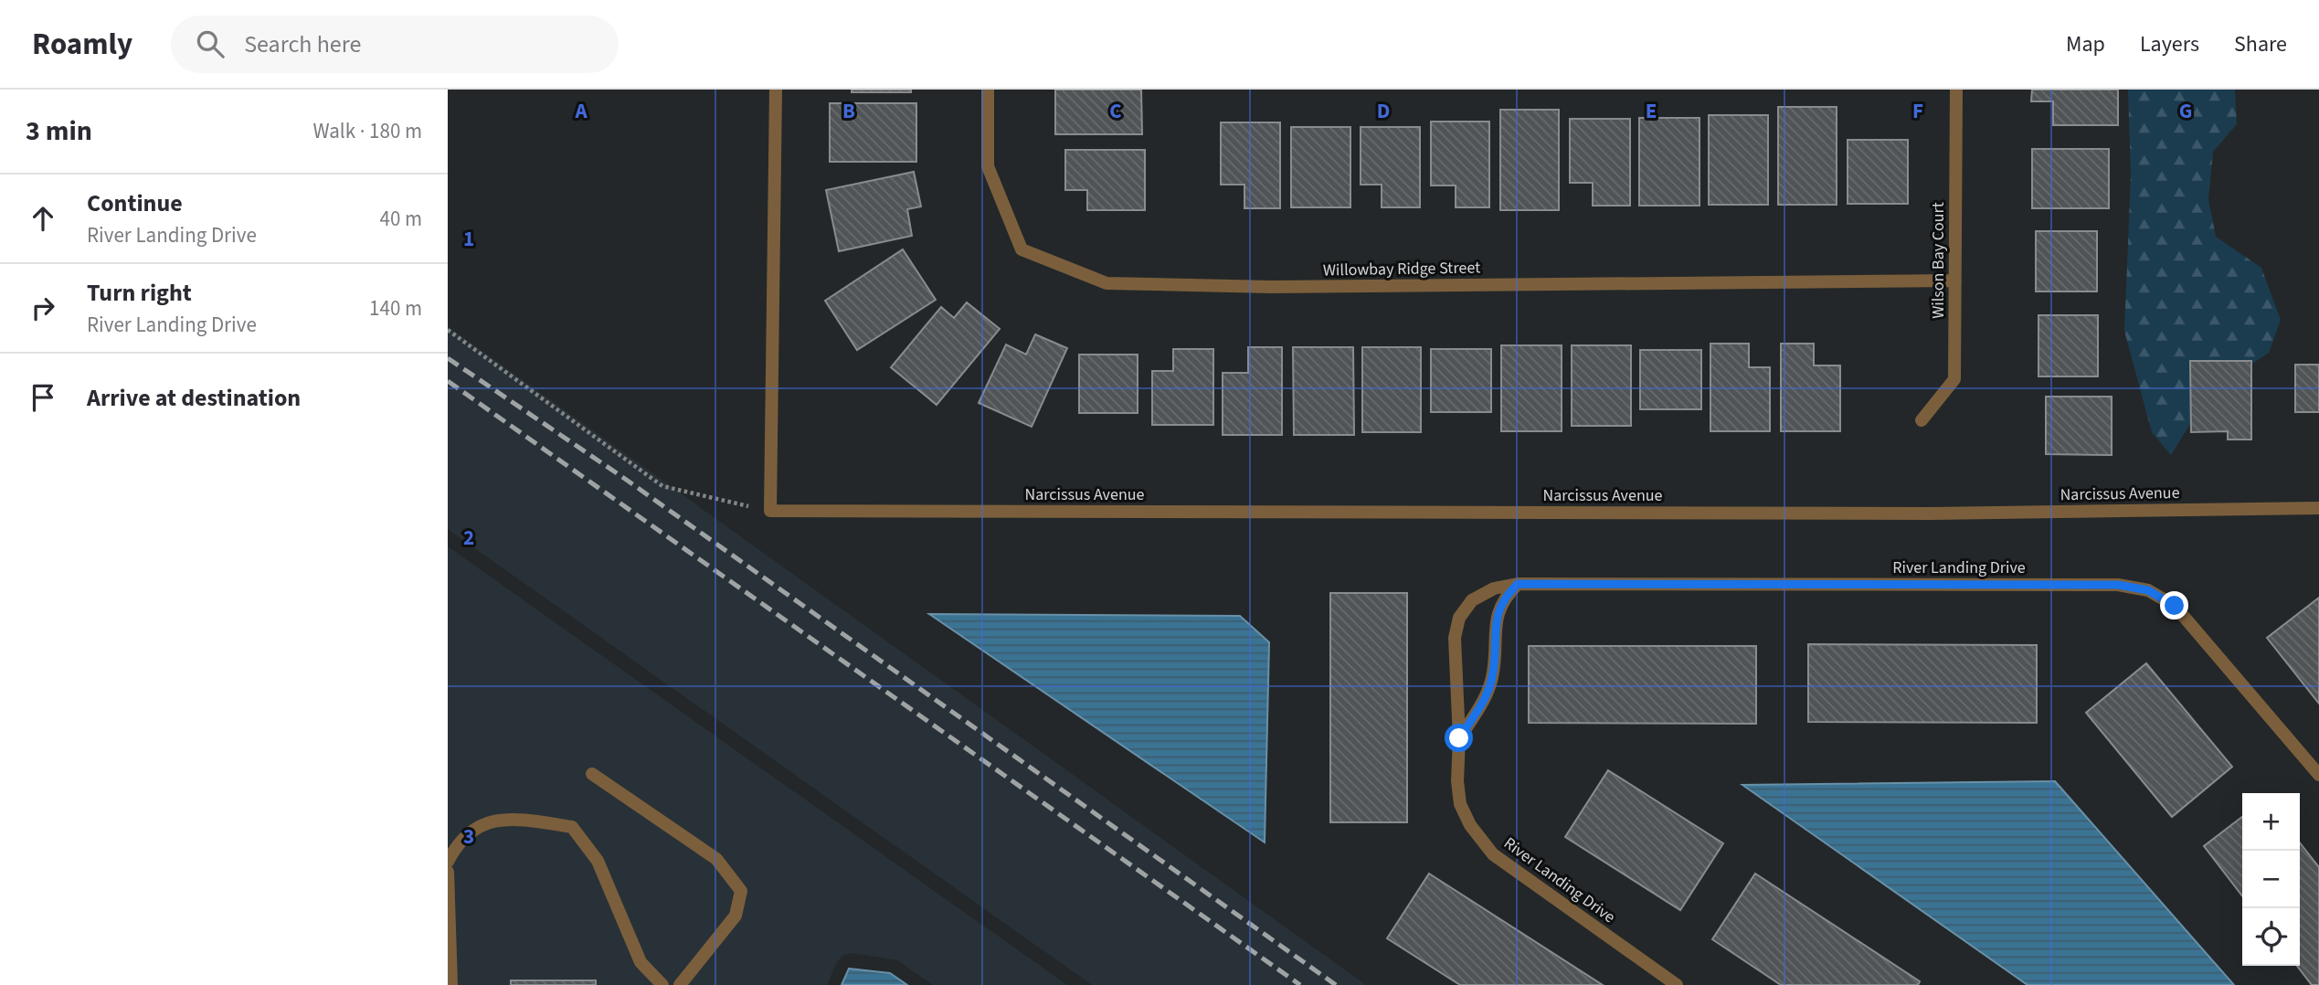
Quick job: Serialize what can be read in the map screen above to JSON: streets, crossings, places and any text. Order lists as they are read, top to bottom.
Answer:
{
  "streets": {
    "street": [
      "Wilson Bay Court",
      "Willowbay Ridge Street",
      "Narcissus Avenue",
      "River Landing Drive"
    ]
  },
  "crossings": [
    ["Wilson Bay Court", "Willowbay Ridge Street"]
  ],
  "page": {
    "header": "Roamly",
    "search": "Search here",
    "nav": ["Map", "Layers", "Share"],
    "heading": ["3 min", "Walk · 180 m"],
    "list": [
      ["Continue", "River Landing Drive", "40 m"],
      ["Turn right", "River Landing Drive", "140 m"],
      "Arrive at destination"
    ],
    "map_buttons": ["+", "−"]
  },
  "grid": {
    "columns": [
      "A",
      "B",
      "C",
      "D",
      "E",
      "F",
      "G"
    ],
    "rows": ["1", "2", "3"]
  }
}
